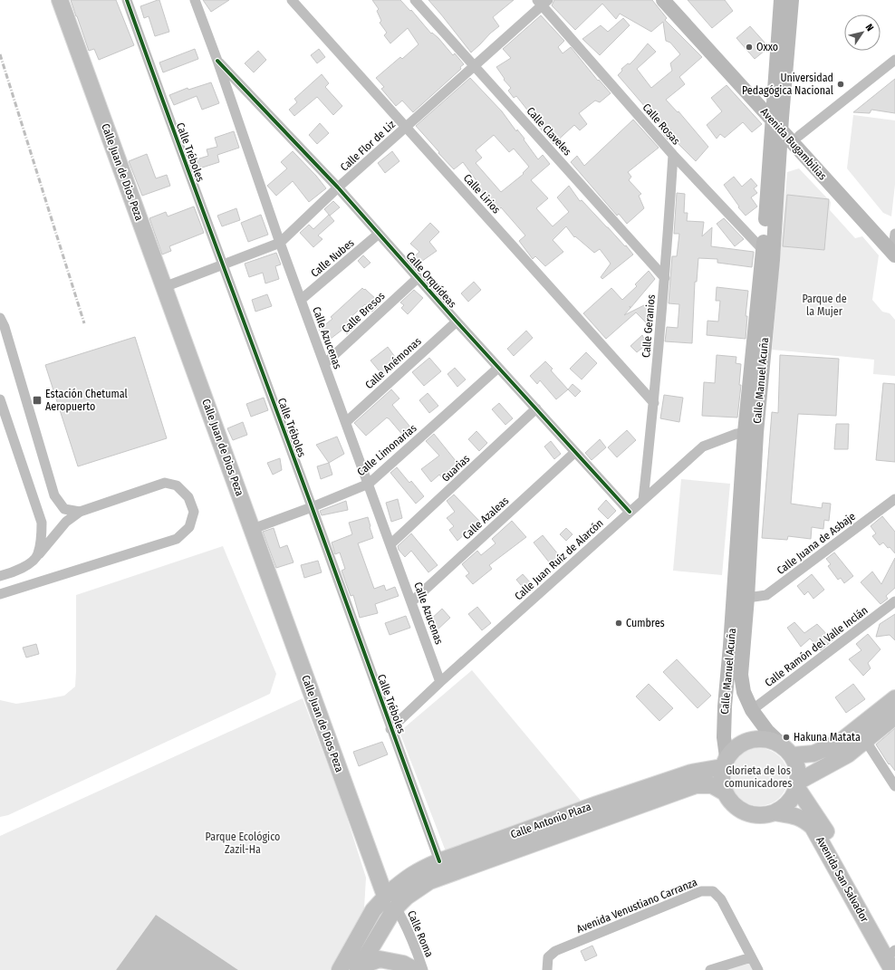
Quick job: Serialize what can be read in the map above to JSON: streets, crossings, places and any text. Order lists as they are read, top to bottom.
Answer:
{
  "streets": {
    "main road": [
      "Avenida Bugambilias",
      "Calle Juan de Dios Peza",
      "Calle Manuel Acuña",
      "Calle Antonio Plaza",
      "Avenida San Salvador"
    ],
    "street": [
      "Calle Rosas",
      "Calle Claveles",
      "Calle Flor de Liz",
      "Calle Tréboles",
      "Calle Lirios",
      "Calle Nubes",
      "Calle Orquídeas",
      "Calle Bresos",
      "Calle Geranios",
      "Calle Azucenas",
      "Calle Anémonas",
      "Calle Limonarias",
      "Guarias",
      "Calle Azaleas",
      "Calle Juana de Asbaje",
      "Calle Juan Ruíz de Alarcón",
      "Calle Ramón del Valle Inclán",
      "Avenida Venustiano Carranza",
      "Calle Roma"
    ]
  },
  "crossings": [
    ["Calle Rosas", "Calle Flor de Liz"],
    ["Calle Rosas", "Calle Geranios"],
    ["Calle Rosas", "Calle Manuel Acuña"],
    ["Calle Claveles", "Calle Flor de Liz"],
    ["Calle Claveles", "Calle Geranios"],
    ["Avenida Bugambilias", "Calle Manuel Acuña"],
    ["Calle Flor de Liz", "Calle Tréboles"],
    ["Calle Flor de Liz", "Calle Juan de Dios Peza"],
    ["Calle Flor de Liz", "Calle Lirios"],
    ["Calle Flor de Liz", "Calle Orquídeas"],
    ["Calle Flor de Liz", "Calle Azucenas"],
    ["Calle Tréboles", "Calle Limonarias"],
    ["Calle Tréboles", "Calle Juan Ruíz de Alarcón"],
    ["Calle Tréboles", "Calle Antonio Plaza"],
    ["Calle Juan de Dios Peza", "Calle Limonarias"],
    ["Calle Juan de Dios Peza", "Calle Antonio Plaza"],
    ["Calle Juan de Dios Peza", "Calle Roma"],
    ["Calle Lirios", "Calle Geranios"],
    ["Calle Nubes", "Calle Orquídeas"],
    ["Calle Nubes", "Calle Azucenas"],
    ["Calle Orquídeas", "Calle Bresos"],
    ["Calle Orquídeas", "Calle Azucenas"],
    ["Calle Orquídeas", "Calle Anémonas"],
    ["Calle Orquídeas", "Calle Limonarias"],
    ["Calle Orquídeas", "Guarias"],
    ["Calle Orquídeas", "Calle Azaleas"],
    ["Calle Orquídeas", "Calle Juan Ruíz de Alarcón"],
    ["Calle Bresos", "Calle Azucenas"],
    ["Calle Geranios", "Calle Juan Ruíz de Alarcón"],
    ["Calle Azucenas", "Calle Anémonas"],
    ["Calle Azucenas", "Calle Limonarias"],
    ["Calle Azucenas", "Guarias"],
    ["Calle Azucenas", "Calle Azaleas"],
    ["Calle Azucenas", "Calle Juan Ruíz de Alarcón"],
    ["Calle Manuel Acuña", "Calle Juana de Asbaje"],
    ["Calle Manuel Acuña", "Calle Juan Ruíz de Alarcón"],
    ["Calle Manuel Acuña", "Calle Ramón del Valle Inclán"],
    ["Calle Manuel Acuña", "Calle Antonio Plaza"],
    ["Calle Manuel Acuña", "Avenida San Salvador"],
    ["Calle Antonio Plaza", "Avenida San Salvador"],
    ["Calle Antonio Plaza", "Calle Roma"]
  ],
  "parks": ["Parque de la Mujer", "Glorieta de los comunicadores", "Parque Ecológico Zazil-Ha"],
  "places": {
    "other": [
      "Oxxo",
      "Universidad Pedagógica Nacional",
      "Cumbres",
      "Hakuna Matata"
    ],
    "transit": ["Estación Chetumal Aeropuerto"]
  },
  "north": "top right"
}
